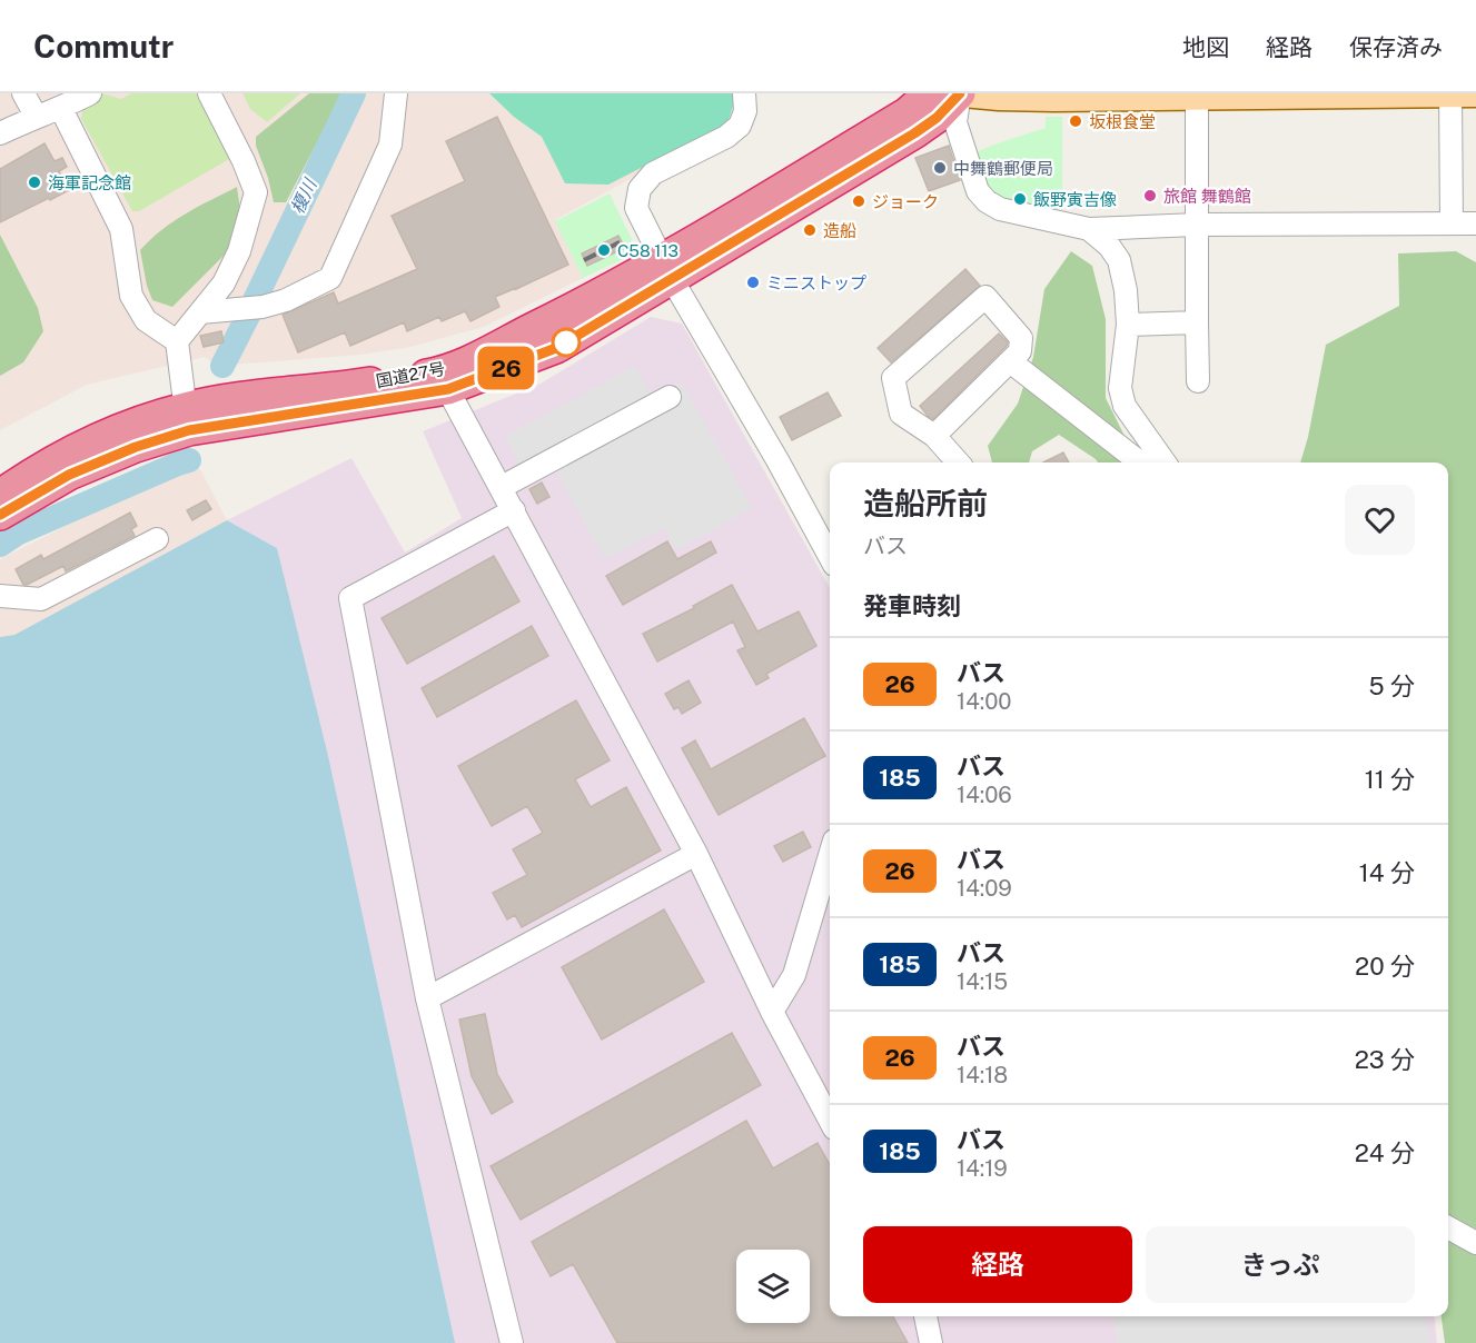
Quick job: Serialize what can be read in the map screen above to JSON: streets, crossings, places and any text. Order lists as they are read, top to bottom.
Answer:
{
  "streets": {
    "highway": ["国道27号"]
  },
  "water": ["榎川"],
  "places": [
    "坂根食堂",
    "中舞鶴郵便局",
    "海軍記念館",
    "旅館 舞鶴館",
    "飯野寅吉像",
    "ジョーク",
    "造船",
    "C58 113",
    "ミニストップ"
  ],
  "lines": ["bus line 26"],
  "page": {
    "header": "Commutr",
    "nav": ["地図", "経路", "保存済み"],
    "on_map": "26",
    "heading": [
      ["造船所前", "バス"],
      "発車時刻"
    ],
    "list": [
      {
        "mark": "26",
        "name": "バス",
        "note": "14:00",
        "value": "5 分"
      },
      {
        "mark": "185",
        "name": "バス",
        "note": "14:06",
        "value": "11 分"
      },
      {
        "mark": "26",
        "name": "バス",
        "note": "14:09",
        "value": "14 分"
      },
      {
        "mark": "185",
        "name": "バス",
        "note": "14:15",
        "value": "20 分"
      },
      {
        "mark": "26",
        "name": "バス",
        "note": "14:18",
        "value": "23 分"
      },
      {
        "mark": "185",
        "name": "バス",
        "note": "14:19",
        "value": "24 分"
      }
    ],
    "buttons": ["経路", "きっぷ"]
  }
}
